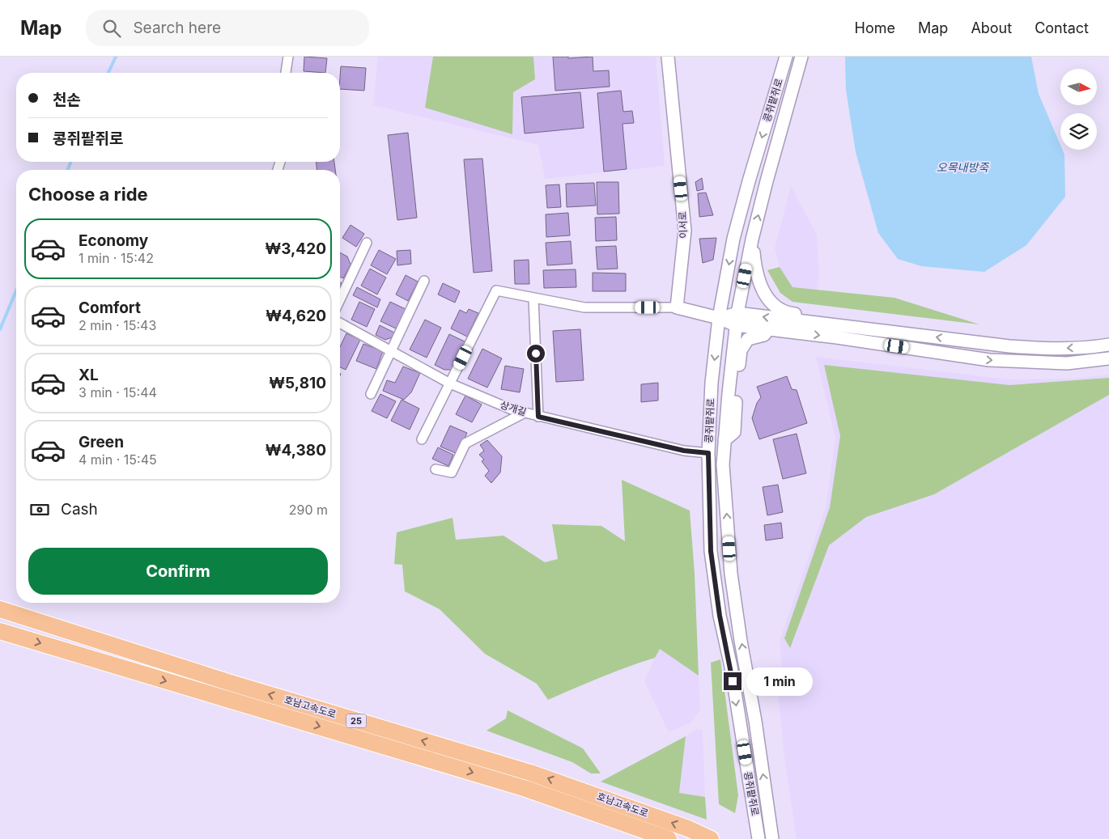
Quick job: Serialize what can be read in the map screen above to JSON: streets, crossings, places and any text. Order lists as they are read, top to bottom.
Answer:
{
  "streets": {
    "highway": ["호남고속도로", "25"],
    "main road": ["콩쥐팥쥐로", "이서로"],
    "street": ["상개길"]
  },
  "crossings": [
    ["콩쥐팥쥐로", "상개길"]
  ],
  "water": ["오목내방죽"],
  "north": "right",
  "page": {
    "header": "Map",
    "search": "Search here",
    "nav": [
      "Home",
      "Map",
      "About",
      "Contact"
    ],
    "banner": ["천손", "콩쥐팥쥐로"],
    "heading": "Choose a ride",
    "list": [
      {
        "name": "Economy",
        "note": "1 min · 15:42",
        "value": "₩3,420"
      },
      {
        "name": "Comfort",
        "note": "2 min · 15:43",
        "value": "₩4,620"
      },
      {
        "name": "XL",
        "note": "3 min · 15:44",
        "value": "₩5,810"
      },
      {
        "name": "Green",
        "note": "4 min · 15:45",
        "value": "₩4,380"
      }
    ],
    "pay": ["Cash", "290 m"],
    "buttons": "Confirm",
    "bubble": "1 min"
  }
}
